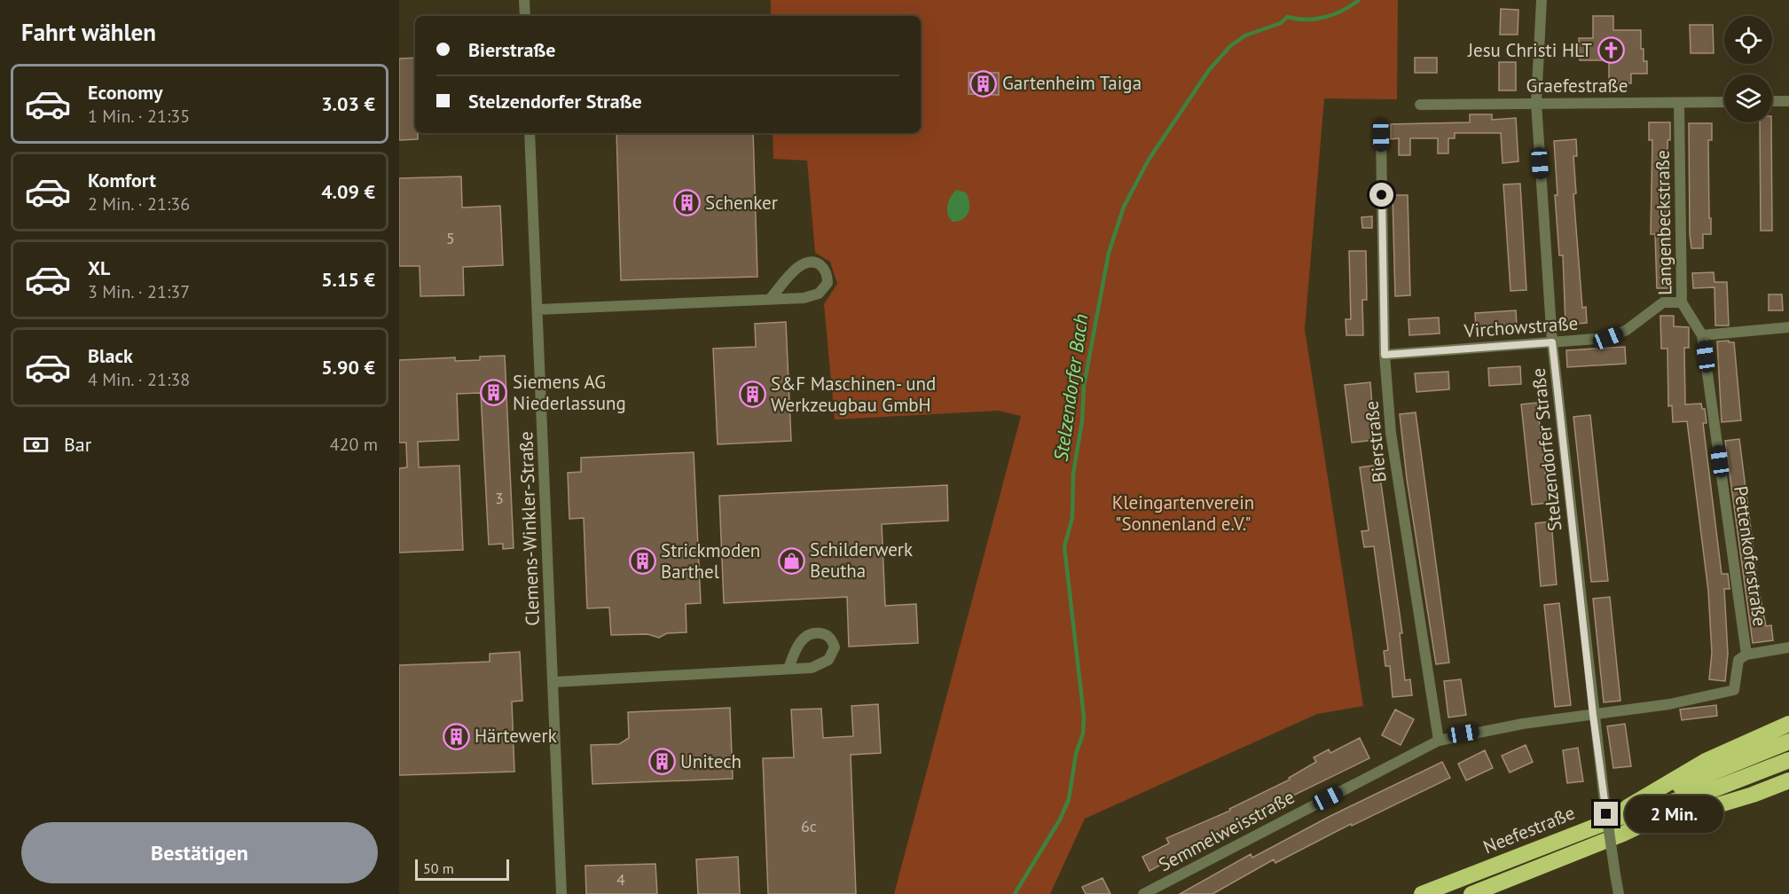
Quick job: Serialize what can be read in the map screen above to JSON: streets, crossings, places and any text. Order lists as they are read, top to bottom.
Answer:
{
  "streets": {
    "highway": ["Neefestraße"],
    "street": [
      "Graefestraße",
      "Langenbeckstraße",
      "Virchowstraße",
      "Bierstraße",
      "Stelzendorfer Straße",
      "Clemens-Winkler-Straße",
      "Pettenkoferstraße",
      "Semmelweisstraße"
    ]
  },
  "crossings": [
    ["Graefestraße", "Langenbeckstraße"],
    ["Graefestraße", "Stelzendorfer Straße"],
    ["Langenbeckstraße", "Virchowstraße"],
    ["Langenbeckstraße", "Pettenkoferstraße"],
    ["Virchowstraße", "Bierstraße"],
    ["Virchowstraße", "Stelzendorfer Straße"],
    ["Bierstraße", "Semmelweisstraße"],
    ["Stelzendorfer Straße", "Semmelweisstraße"],
    ["Pettenkoferstraße", "Semmelweisstraße"]
  ],
  "water": ["Stelzendorfer Bach"],
  "parks": ["Kleingartenverein \"Sonnenland e.V.\""],
  "places": {
    "church": ["Jesu Christi HLT"],
    "building": [
      "Gartenheim Taiga",
      "Schenker",
      "Siemens AG Niederlassung",
      "S&F Maschinen- und Werkzeugbau GmbH",
      "Strickmoden Barthel",
      "Härtewerk",
      "Unitech"
    ],
    "shop": ["Schilderwerk Beutha"]
  },
  "house_numbers": [
    "5",
    "3",
    "6c",
    "4"
  ],
  "scale_bar": "50 m",
  "page": {
    "heading": "Fahrt wählen",
    "banner": ["Bierstraße", "Stelzendorfer Straße"],
    "list": [
      {
        "name": "Economy",
        "note": "1 Min. · 21:35",
        "value": "3.03 €"
      },
      {
        "name": "Komfort",
        "note": "2 Min. · 21:36",
        "value": "4.09 €"
      },
      {
        "name": "XL",
        "note": "3 Min. · 21:37",
        "value": "5.15 €"
      },
      {
        "name": "Black",
        "note": "4 Min. · 21:38",
        "value": "5.90 €"
      }
    ],
    "pay": ["Bar", "420 m"],
    "bubble": "2 Min.",
    "buttons": "Bestätigen",
    "scale": "50 m"
  }
}
